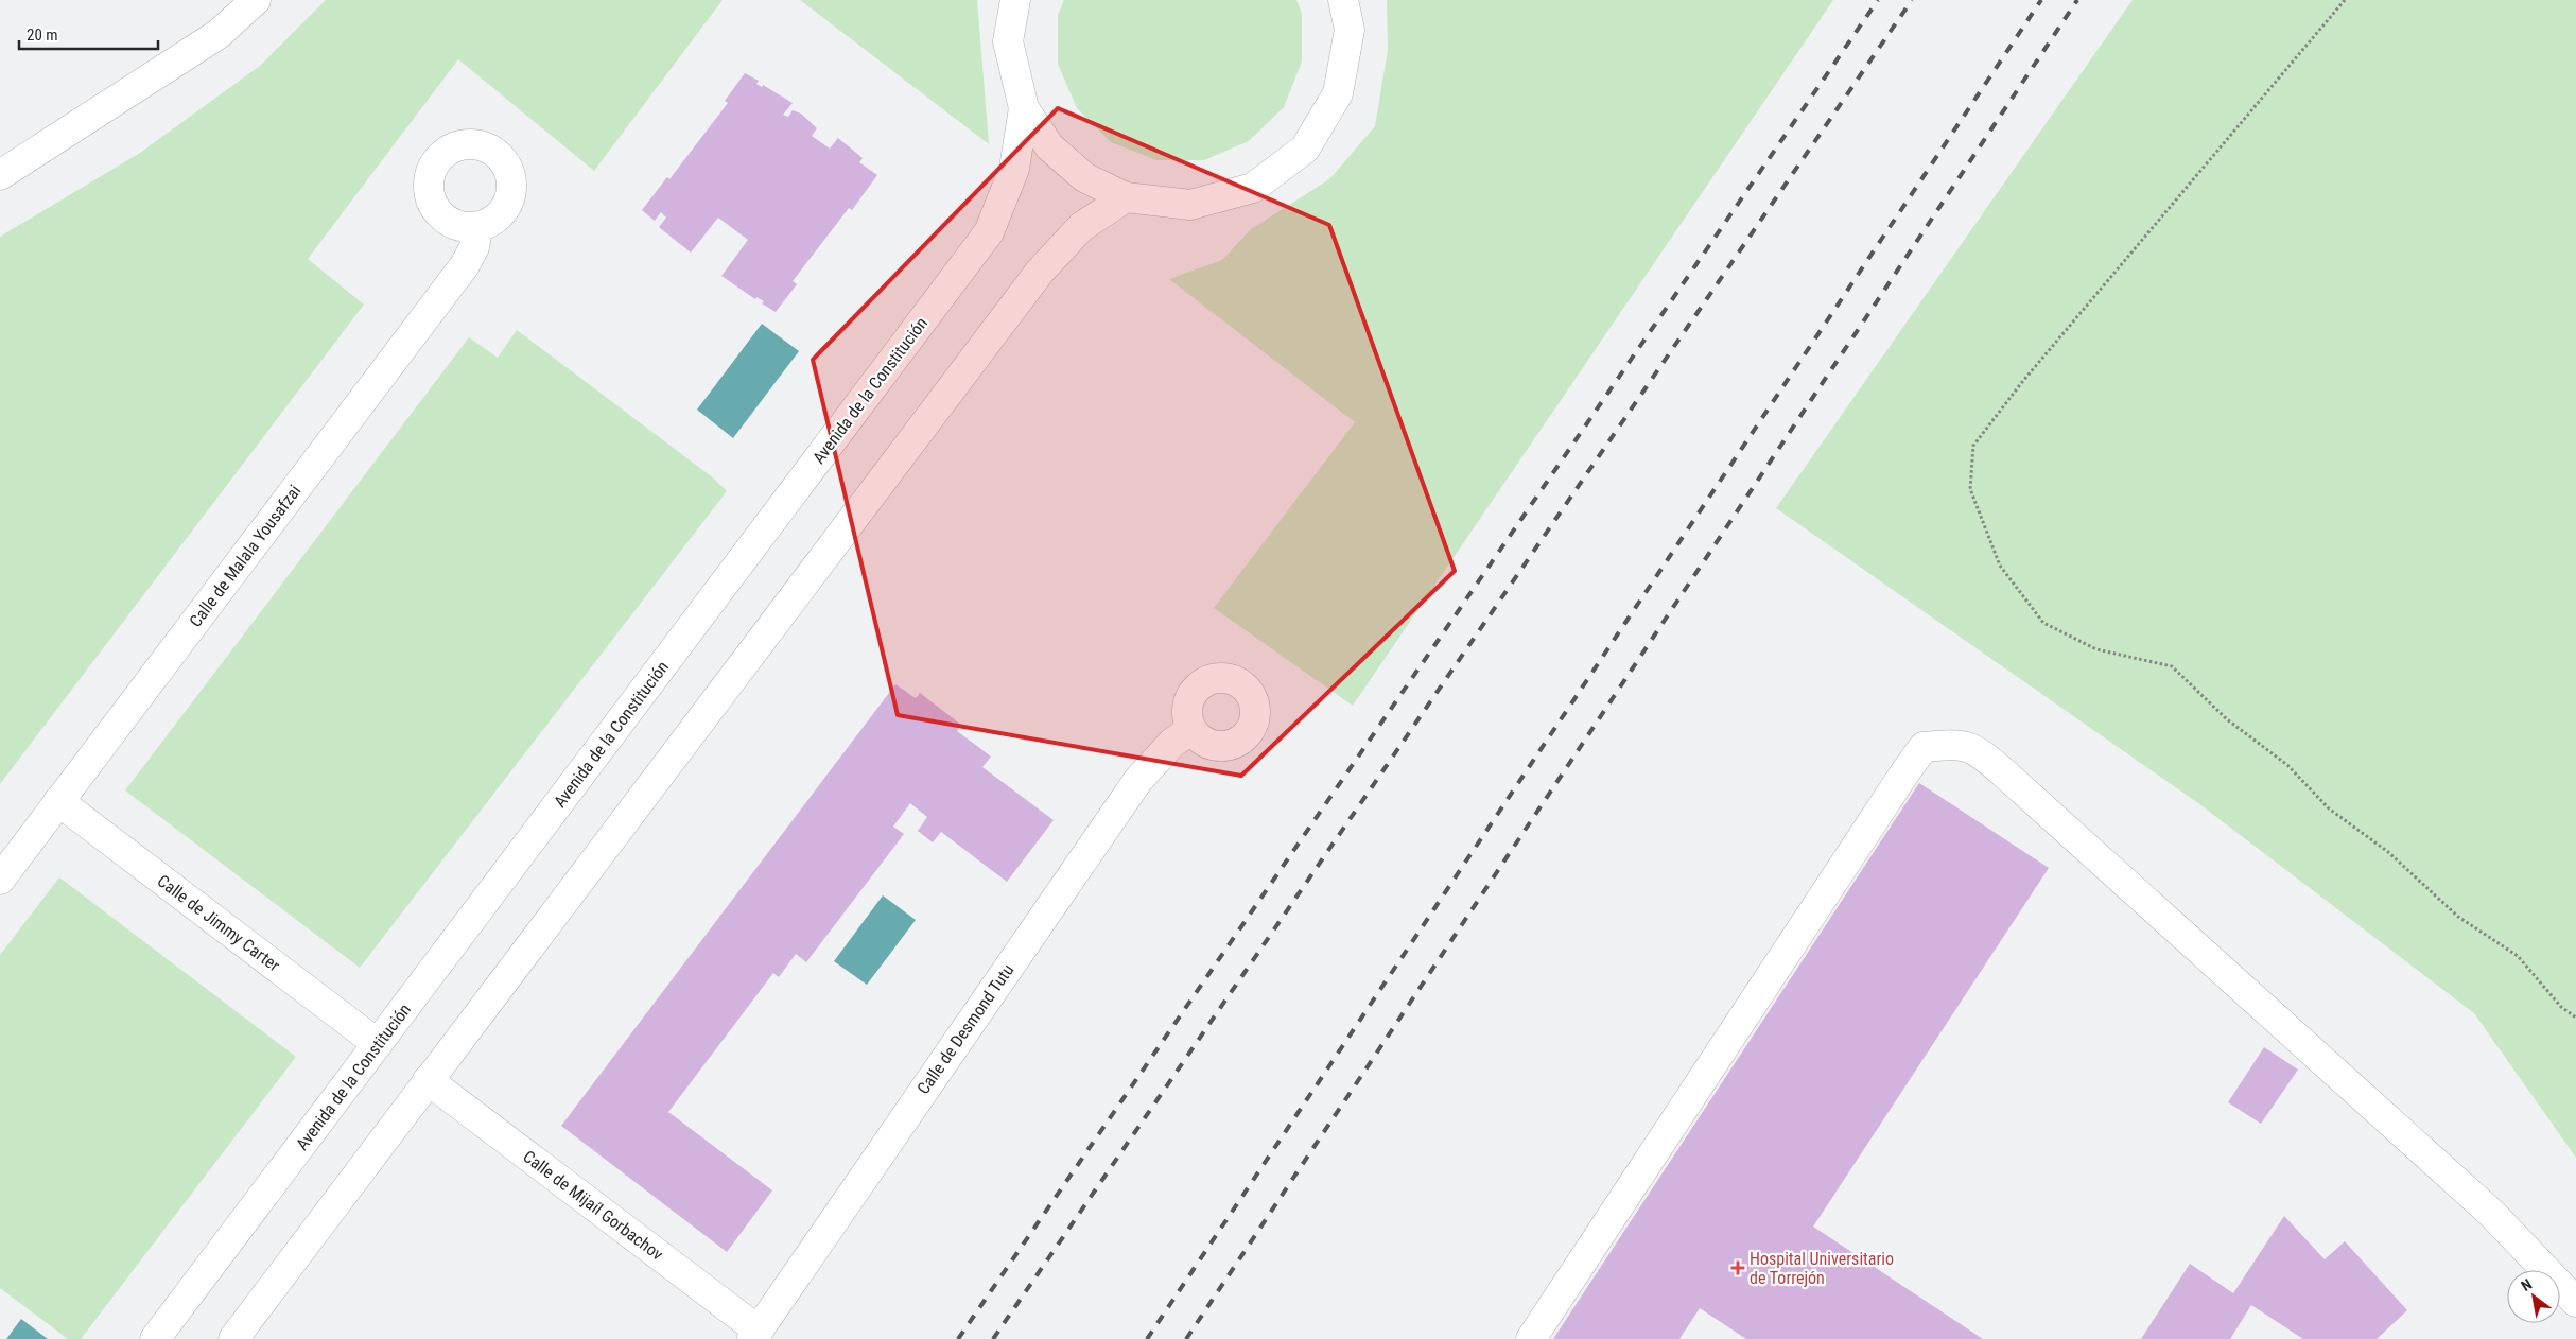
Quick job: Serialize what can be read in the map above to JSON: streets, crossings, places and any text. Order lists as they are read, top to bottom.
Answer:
{
  "streets": {
    "main road": [
      "Avenida de la Constitución",
      "Calle de Malala Yousafzai",
      "Calle de Jimmy Carter",
      "Calle de Desmond Tutu",
      "Calle de Mijaíl Gorbachov"
    ]
  },
  "crossings": [
    ["Avenida de la Constitución", "Calle de Jimmy Carter"],
    ["Calle de Malala Yousafzai", "Calle de Jimmy Carter"],
    ["Calle de Desmond Tutu", "Calle de Mijaíl Gorbachov"]
  ],
  "places": {
    "health": ["Hospital Universitario de Torrejón"]
  },
  "scale_bar": "20 m",
  "north": "top left"
}
